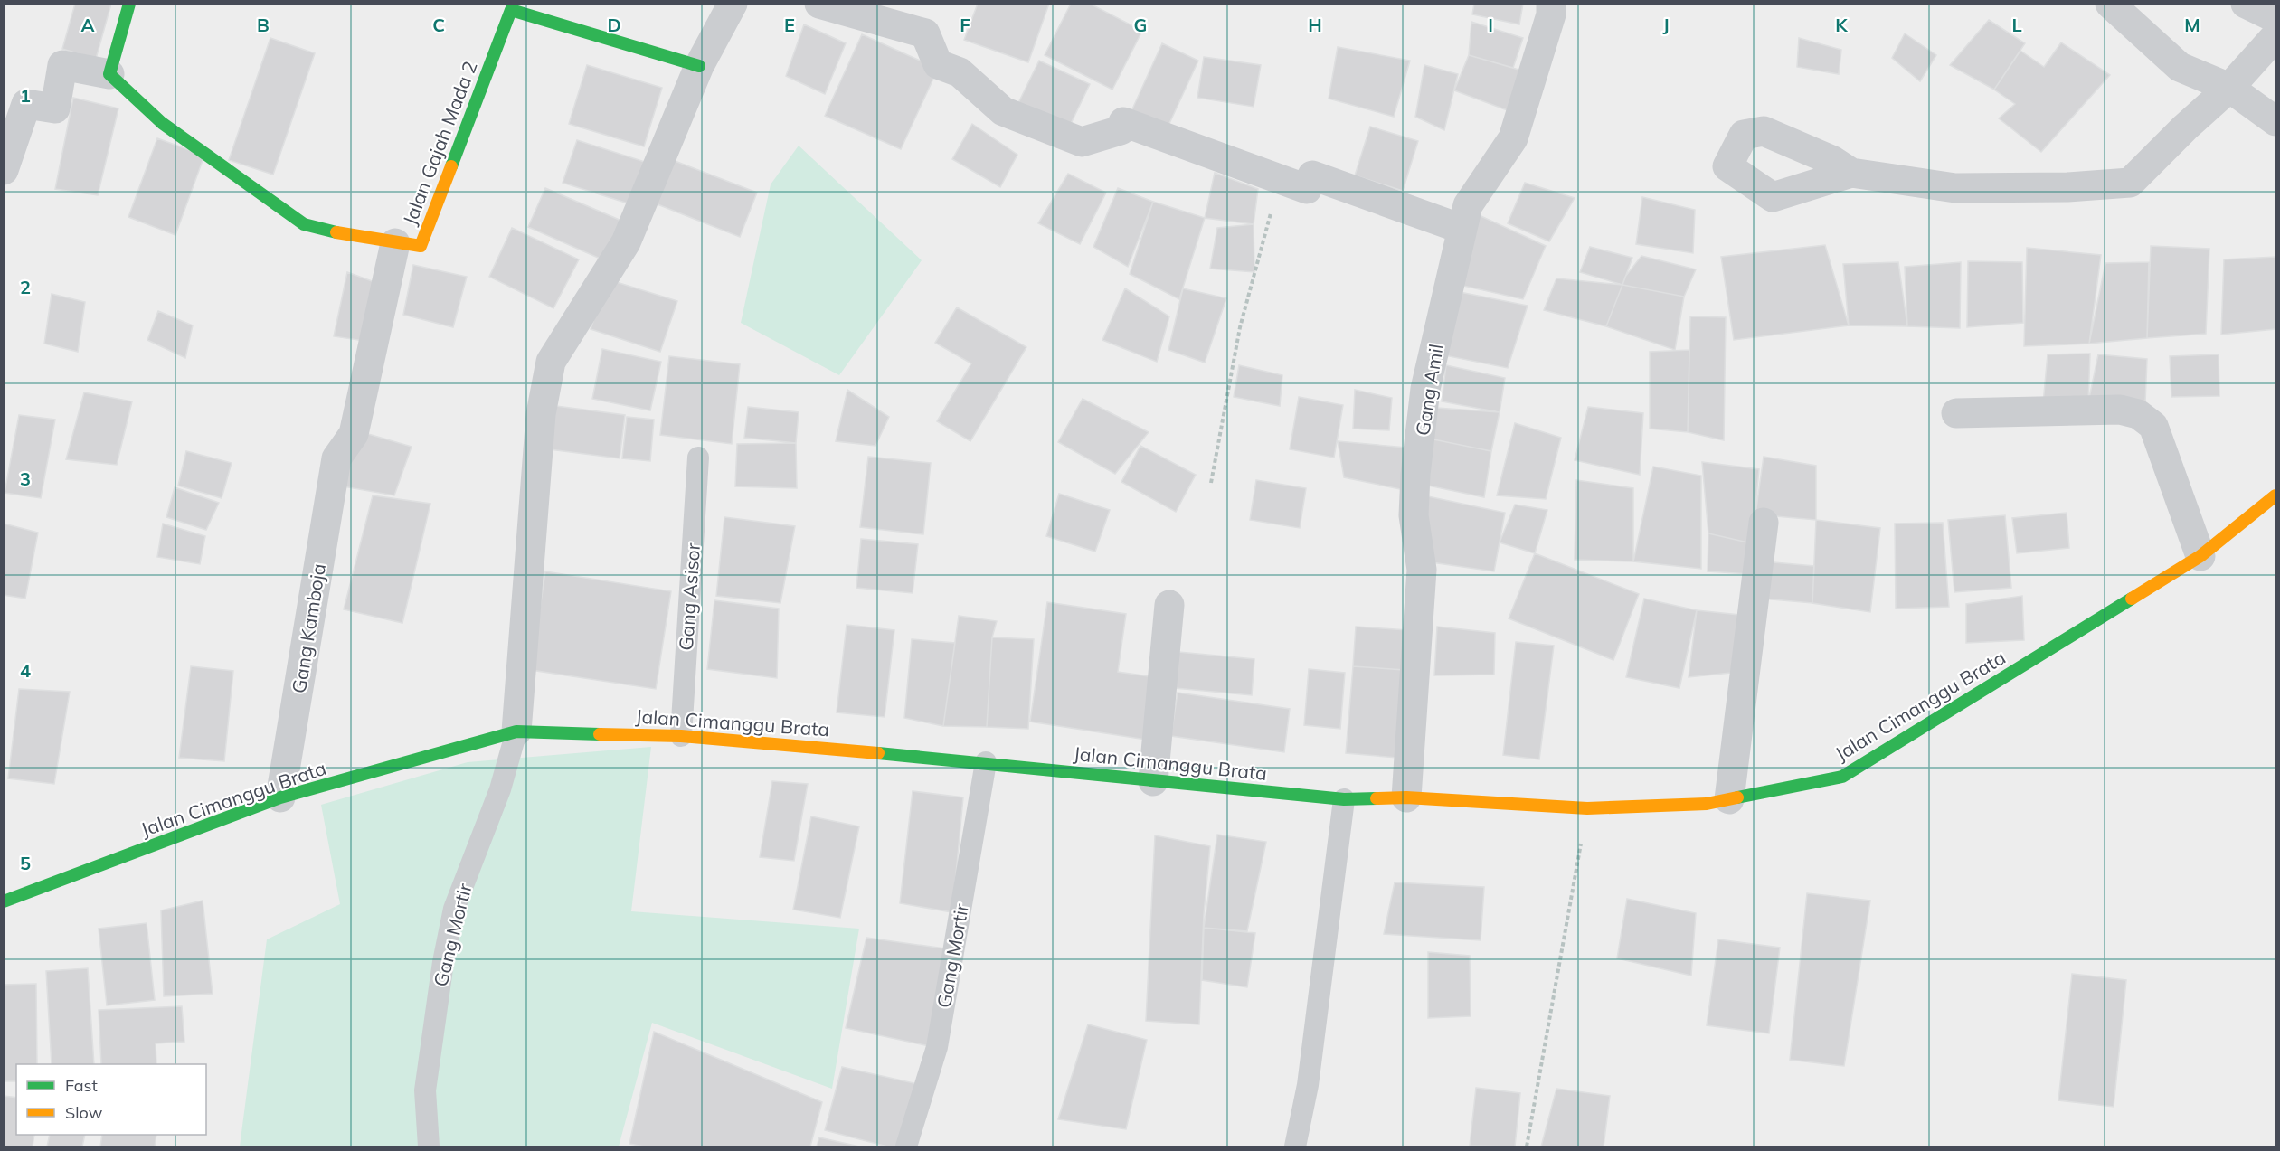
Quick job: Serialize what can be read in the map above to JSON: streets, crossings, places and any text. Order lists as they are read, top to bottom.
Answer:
{
  "streets": {
    "street": [
      "Jalan Gajah Mada 2",
      "Gang Amil",
      "Gang Kamboja",
      "Jalan Cimanggu Brata"
    ],
    "lane": ["Gang Asisor", "Gang Mortir"]
  },
  "crossings": [
    ["Jalan Gajah Mada 2", "Gang Kamboja"],
    ["Gang Amil", "Jalan Cimanggu Brata"],
    ["Gang Asisor", "Jalan Cimanggu Brata"],
    ["Gang Kamboja", "Jalan Cimanggu Brata"],
    ["Jalan Cimanggu Brata", "Gang Mortir"]
  ],
  "legend": ["Fast", "Slow"],
  "grid": {
    "columns": [
      "A",
      "B",
      "C",
      "D",
      "E",
      "F",
      "G",
      "H",
      "I",
      "J",
      "K",
      "L",
      "M"
    ],
    "rows": [
      "1",
      "2",
      "3",
      "4",
      "5"
    ]
  }
}
